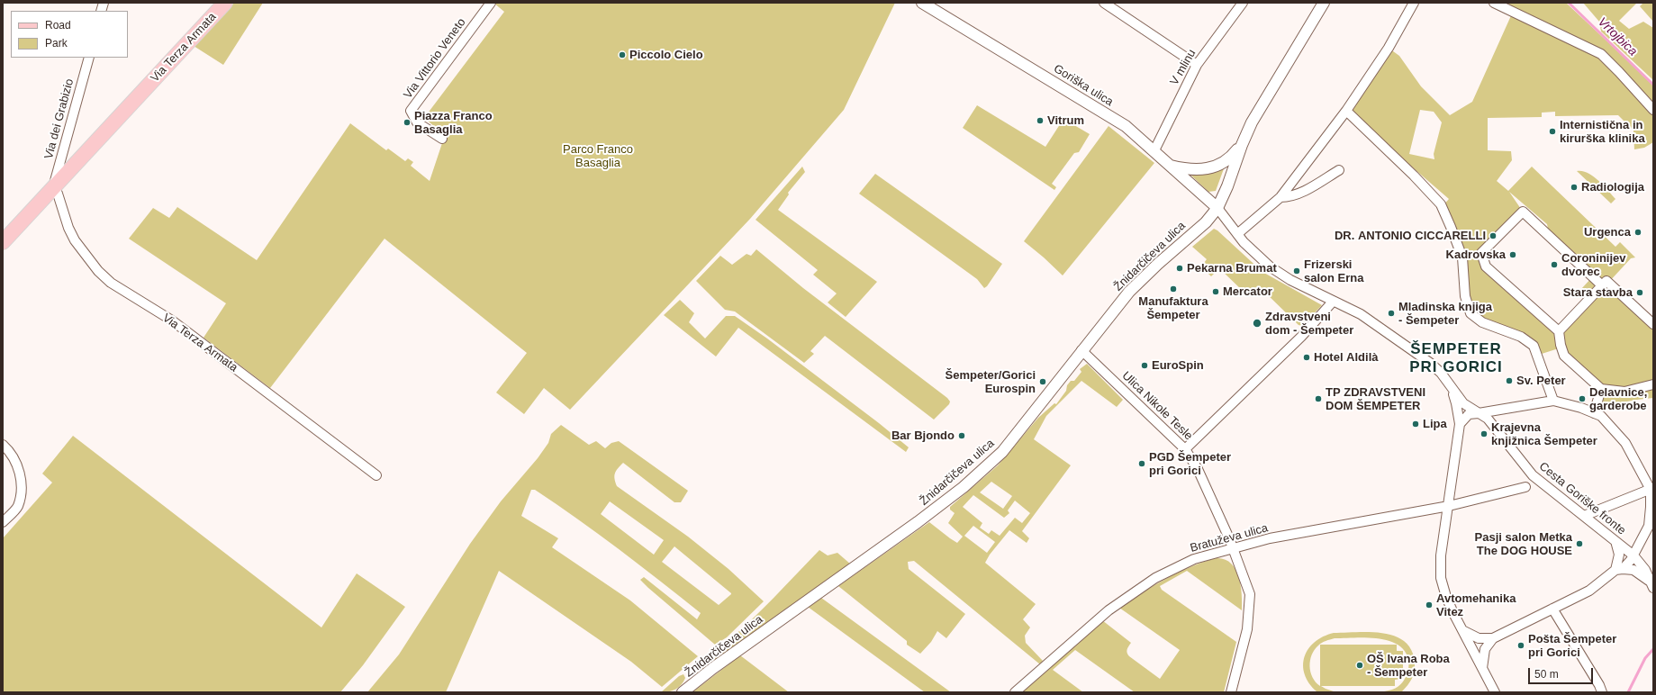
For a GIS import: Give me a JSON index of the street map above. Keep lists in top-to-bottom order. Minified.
{"streets":{"main road":["Via Terza Armata"],"street":["Via Vittorio Veneto","V mlinu","Goriška ulica","Via dei Grabizio","Žnidarčičeva ulica","Ulica Nikole Tesle","Cesta Goriške fronte","Bratuževa ulica"]},"crossings":[["Via Terza Armata","Via dei Grabizio"],["V mlinu","Goriška ulica"],["Goriška ulica","Žnidarčičeva ulica"],["Žnidarčičeva ulica","Ulica Nikole Tesle"],["Ulica Nikole Tesle","Bratuževa ulica"]],"districts":["ŠEMPETER PRI GORICI"],"water":["Vrtojbica"],"parks":["Parco Franco Basaglia"],"places":["Piccolo Cielo","Vitrum","Piazza Franco Basaglia","Internistična in kirurška klinika","Radiologija","Urgenca","DR. ANTONIO CICCARELLI","Kadrovska","Coroninijev dvorec","Pekarna Brumat","Frizerski salon Erna","Manufaktura Šempeter","Mercator","Stara stavba","Mladinska knjiga - Šempeter","Zdravstveni dom - Šempeter","Hotel Aldilà","EuroSpin","Sv. Peter","Šempeter/Gorici Eurospin","TP ZDRAVSTVENI DOM ŠEMPETER","Delavnice, garderobe","Lipa","Krajevna knjižnica Šempeter","Bar Bjondo","PGD Šempeter pri Gorici","Pasji salon Metka The DOG HOUSE","Avtomehanika Vitez","Pošta Šempeter pri Gorici","OŠ Ivana Roba - Šempeter"],"legend":["Road","Park"],"scale_bar":"50 m"}
